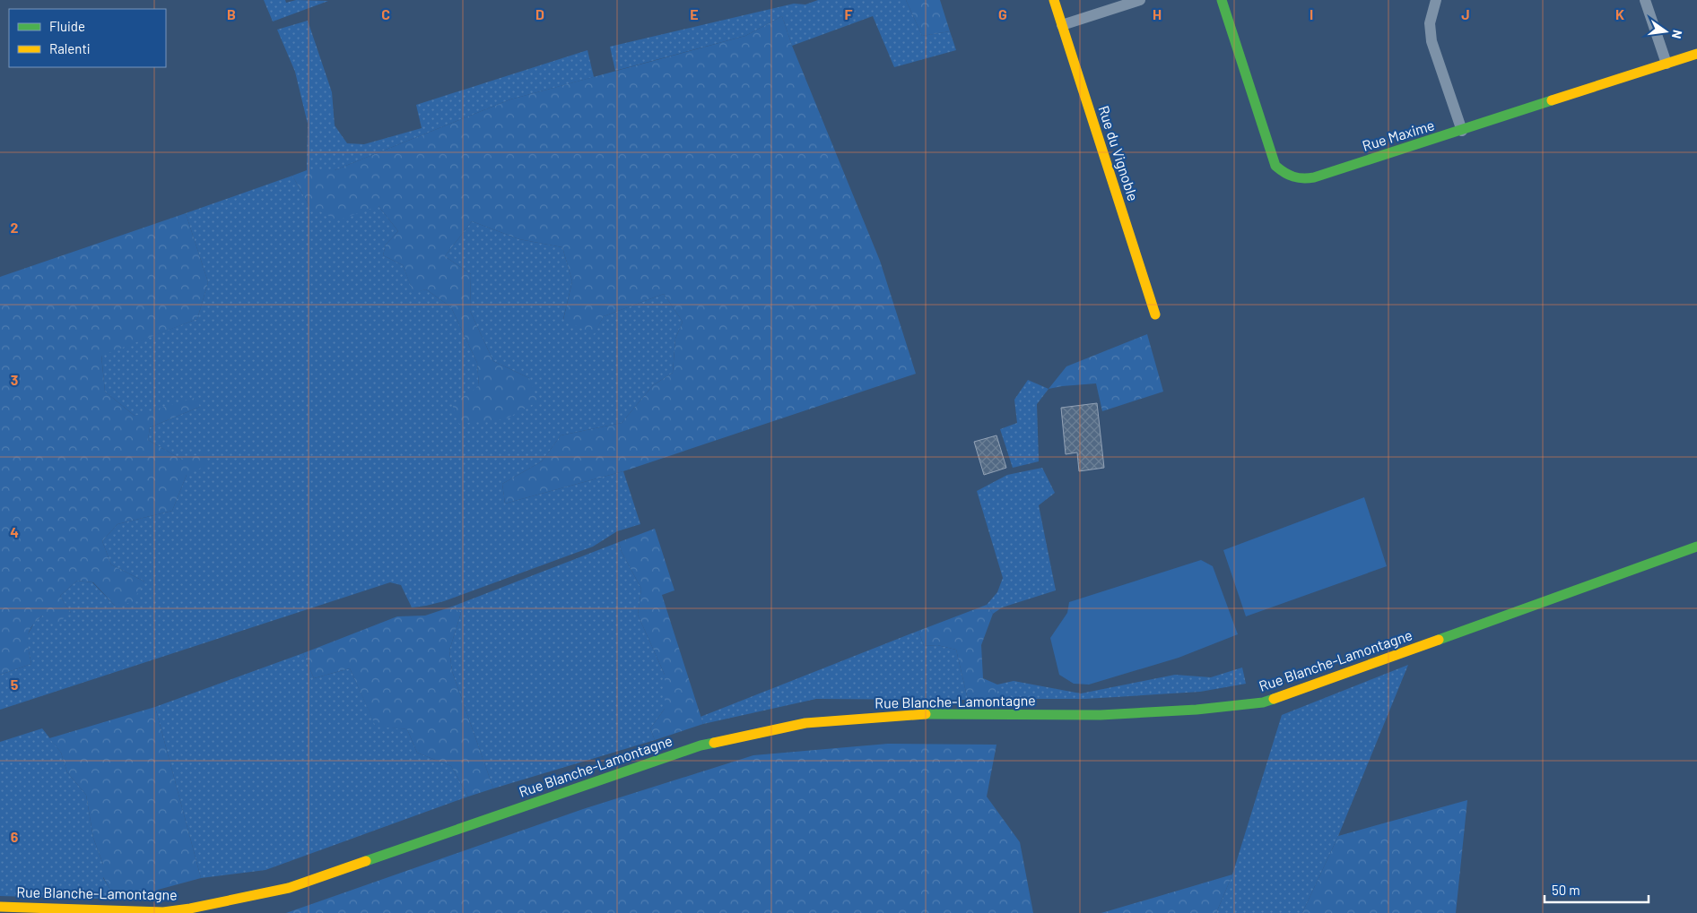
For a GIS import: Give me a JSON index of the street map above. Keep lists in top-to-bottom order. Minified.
{"streets":{"street":["Rue Maxime","Rue du Vignoble","Rue Blanche-Lamontagne"]},"legend":["Fluide","Ralenti"],"scale_bar":"50 m","north":"right","grid":{"columns":["B","C","D","E","F","G","H","I","J","K"],"rows":["2","3","4","5","6"]}}
